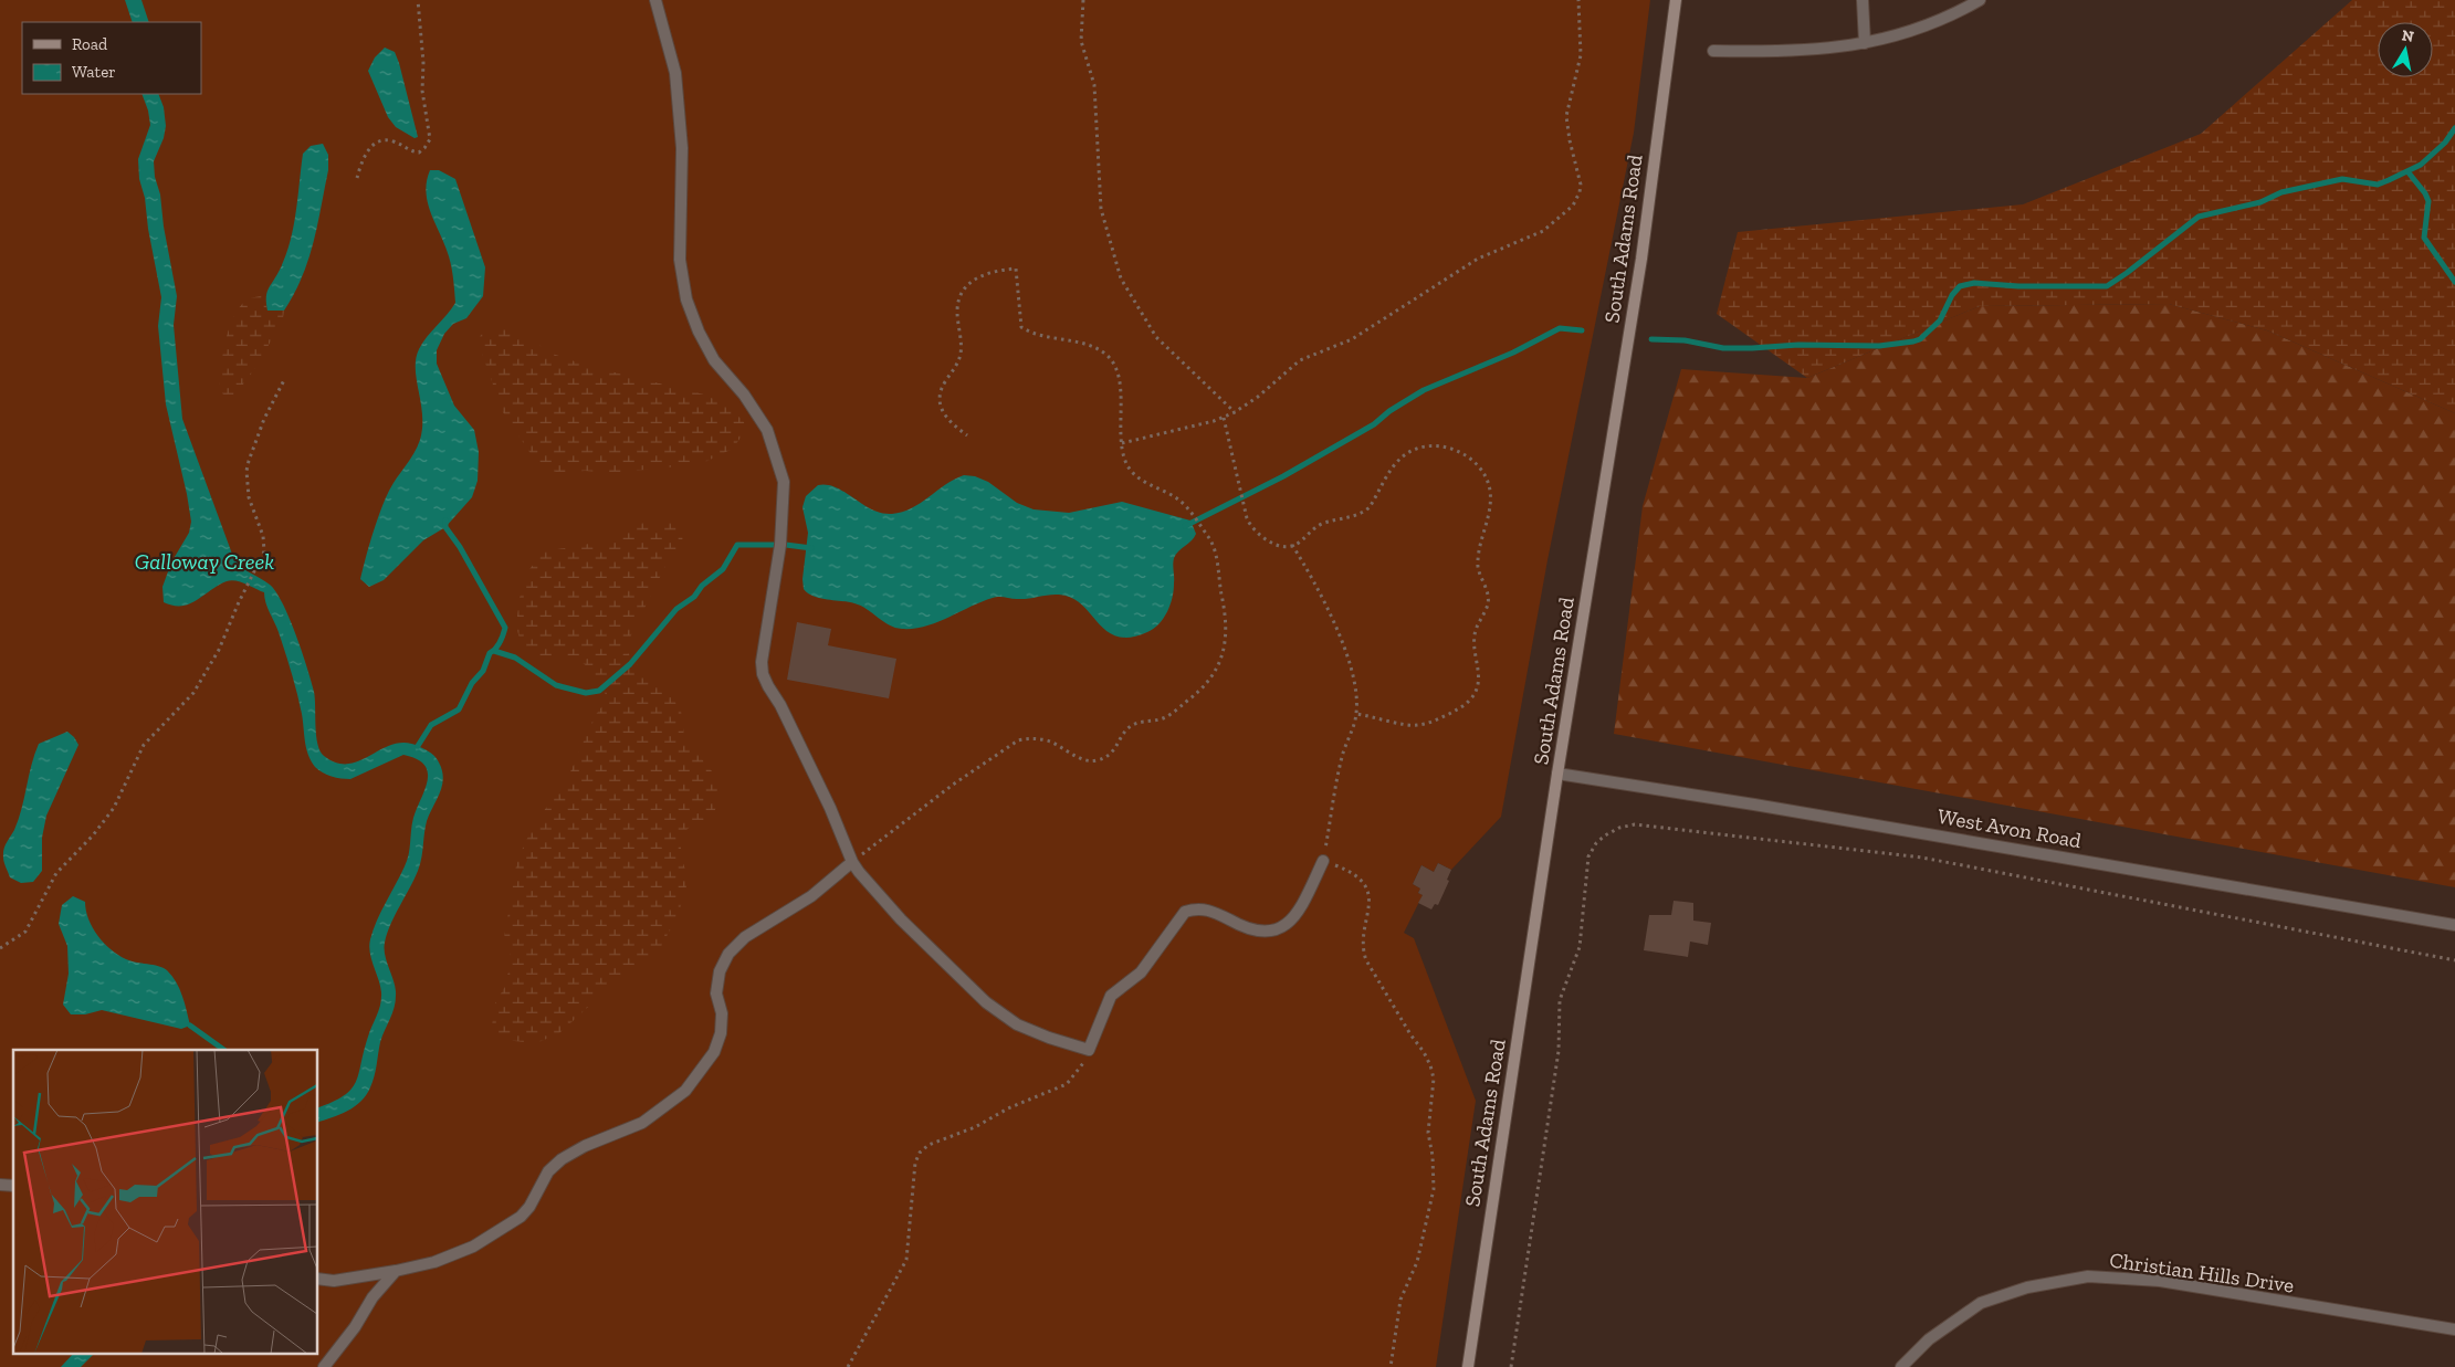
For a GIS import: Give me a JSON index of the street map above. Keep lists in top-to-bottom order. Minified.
{"streets":{"main road":["South Adams Road"],"street":["West Avon Road","Christian Hills Drive"]},"crossings":[["South Adams Road","West Avon Road"]],"water":["Galloway Creek"],"legend":["Road","Water"],"north":"top"}
